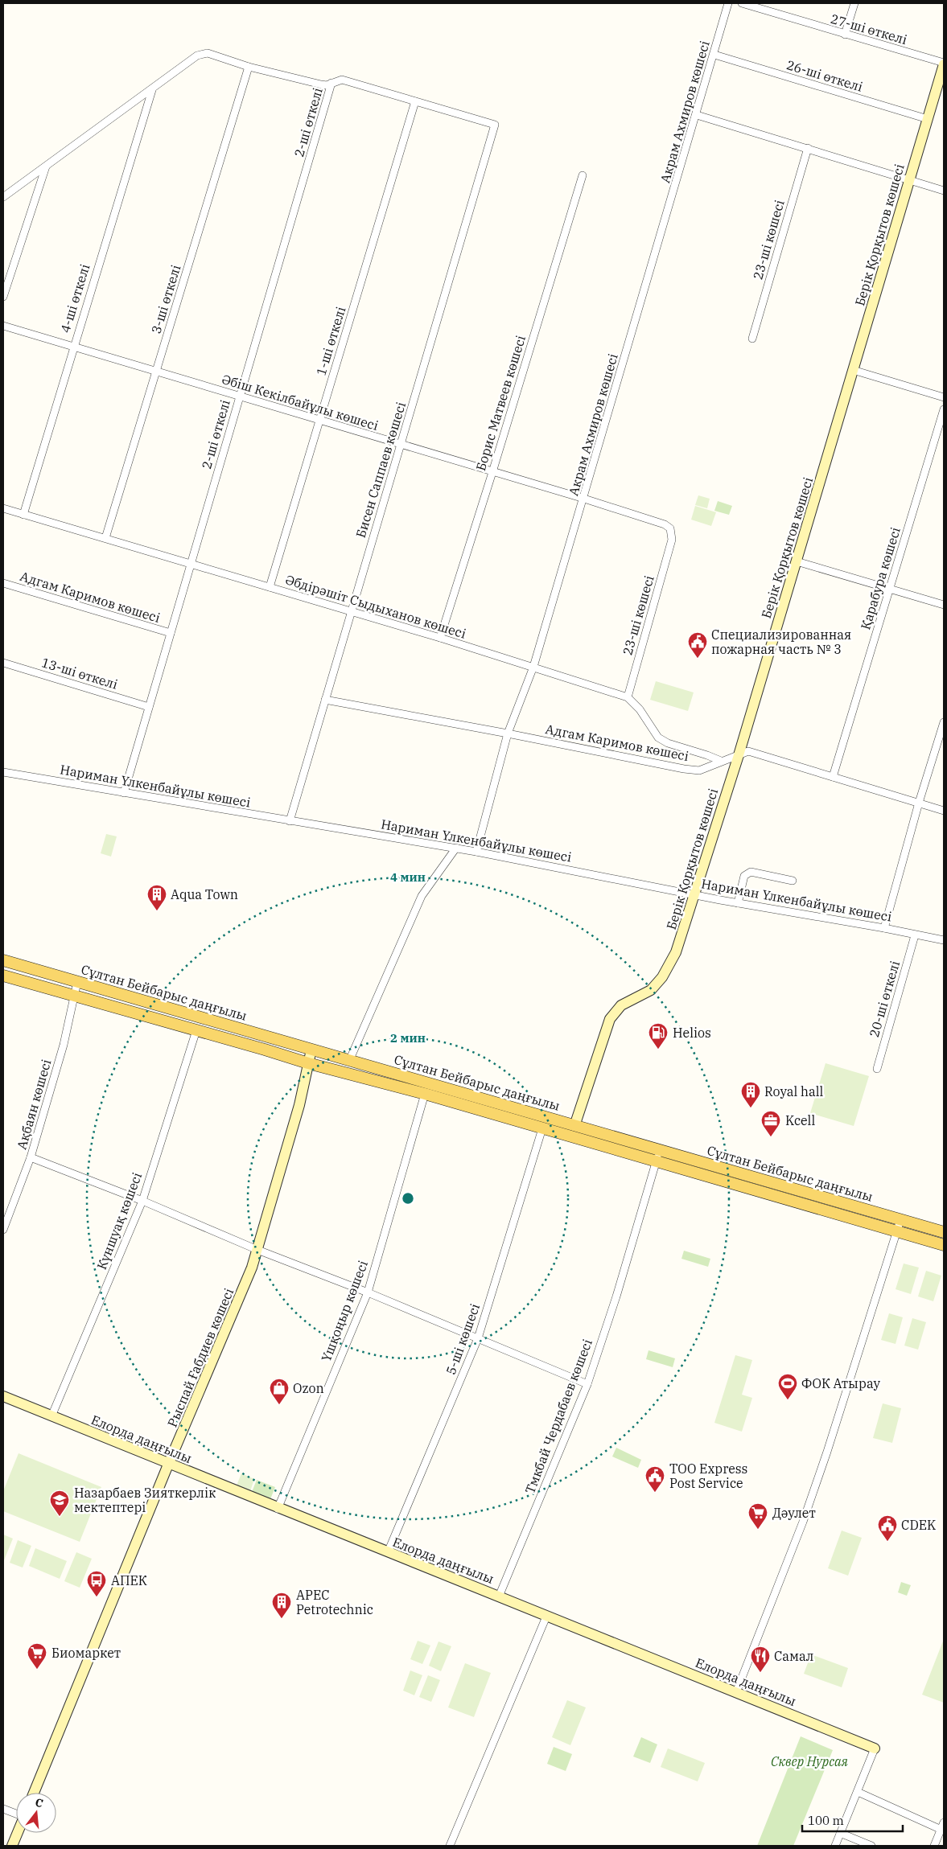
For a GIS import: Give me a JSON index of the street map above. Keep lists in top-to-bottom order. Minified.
{"streets":{"main road":["Сұлтан Бейбарыс даңғылы"],"street":["27-ші өткелі","26-ші өткелі","Акрам Ахмиров көшесі","2-ші өткелі","Берік Қорқытов көшесі","23-шi көшесi","4-ші өткелі","3-ші өткелі","1-ші өткелі","Әбіш Кекілбайұлы көшесі","Борис Матвеев көшесі","Бисен Саппаев көшесі","Қарабура көшесі","Адгам Каримов көшесі","Әбдірәшіт Сыдыханов көшесі","13-ші өткелі","Нариман Үлкенбайұлы көшесі","20-ші өткелі","Ақбаян көшесі","Күншуақ көшесі","Үшқоңыр көшесі","5-ші көшесі","Рыспай Ғабдиев көшесі","Тмкбай Чердабаев көшесі","Елорда даңғылы"]},"crossings":[["27-ші өткелі","Берік Қорқытов көшесі"],["26-ші өткелі","Акрам Ахмиров көшесі"],["26-ші өткелі","Берік Қорқытов көшесі"],["Акрам Ахмиров көшесі","Әбіш Кекілбайұлы көшесі"],["Акрам Ахмиров көшесі","Адгам Каримов көшесі"],["Акрам Ахмиров көшесі","Әбдірәшіт Сыдыханов көшесі"],["Акрам Ахмиров көшесі","Нариман Үлкенбайұлы көшесі"],["2-ші өткелі","Әбіш Кекілбайұлы көшесі"],["2-ші өткелі","Адгам Каримов көшесі"],["2-ші өткелі","Әбдірәшіт Сыдыханов көшесі"],["2-ші өткелі","13-ші өткелі"],["2-ші өткелі","Нариман Үлкенбайұлы көшесі"],["Берік Қорқытов көшесі","Адгам Каримов көшесі"],["Берік Қорқытов көшесі","Нариман Үлкенбайұлы көшесі"],["Берік Қорқытов көшесі","Сұлтан Бейбарыс даңғылы"],["23-шi көшесi","Әбіш Кекілбайұлы көшесі"],["23-шi көшесi","Әбдірәшіт Сыдыханов көшесі"],["4-ші өткелі","Әбіш Кекілбайұлы көшесі"],["4-ші өткелі","Әбдірәшіт Сыдыханов көшесі"],["3-ші өткелі","Әбіш Кекілбайұлы көшесі"],["3-ші өткелі","Әбдірәшіт Сыдыханов көшесі"],["1-ші өткелі","Әбіш Кекілбайұлы көшесі"],["1-ші өткелі","Бисен Саппаев көшесі"],["1-ші өткелі","Әбдірәшіт Сыдыханов көшесі"],["Әбіш Кекілбайұлы көшесі","Борис Матвеев көшесі"],["Әбіш Кекілбайұлы көшесі","Бисен Саппаев көшесі"],["Борис Матвеев көшесі","Әбдірәшіт Сыдыханов көшесі"],["Бисен Саппаев көшесі","Адгам Каримов көшесі"],["Бисен Саппаев көшесі","Әбдірәшіт Сыдыханов көшесі"],["Бисен Саппаев көшесі","Нариман Үлкенбайұлы көшесі"],["Қарабура көшесі","Адгам Каримов көшесі"],["Адгам Каримов көшесі","Әбдірәшіт Сыдыханов көшесі"],["Нариман Үлкенбайұлы көшесі","20-ші өткелі"],["Сұлтан Бейбарыс даңғылы","Ақбаян көшесі"],["Сұлтан Бейбарыс даңғылы","Күншуақ көшесі"],["Сұлтан Бейбарыс даңғылы","Үшқоңыр көшесі"],["Сұлтан Бейбарыс даңғылы","5-ші көшесі"],["Сұлтан Бейбарыс даңғылы","Рыспай Ғабдиев көшесі"],["Сұлтан Бейбарыс даңғылы","Тмкбай Чердабаев көшесі"],["Күншуақ көшесі","Елорда даңғылы"],["Үшқоңыр көшесі","Елорда даңғылы"],["5-ші көшесі","Елорда даңғылы"],["Рыспай Ғабдиев көшесі","Елорда даңғылы"],["Тмкбай Чердабаев көшесі","Елорда даңғылы"]],"parks":["Сквер Нурсая"],"places":{"public building":["Специализированная пожарная часть № 3","ТОО Express Post Service","CDEK"],"building":["Aqua Town","Royal hall","APEC Petrotechnic"],"fuel station":["Helios"],"office":["Kcell"],"sports":["ФОК Атырау"],"shop":["Ozon"],"school or university":["Назарбаев Зияткерлік мектептері"],"supermarket":["Дәулет","Биомаркет"],"bus stop":["АПЕК"],"restaurant":["Самал"]},"scale_bar":"100 m","north":"top","rings":["4 мин","2 мин"]}
